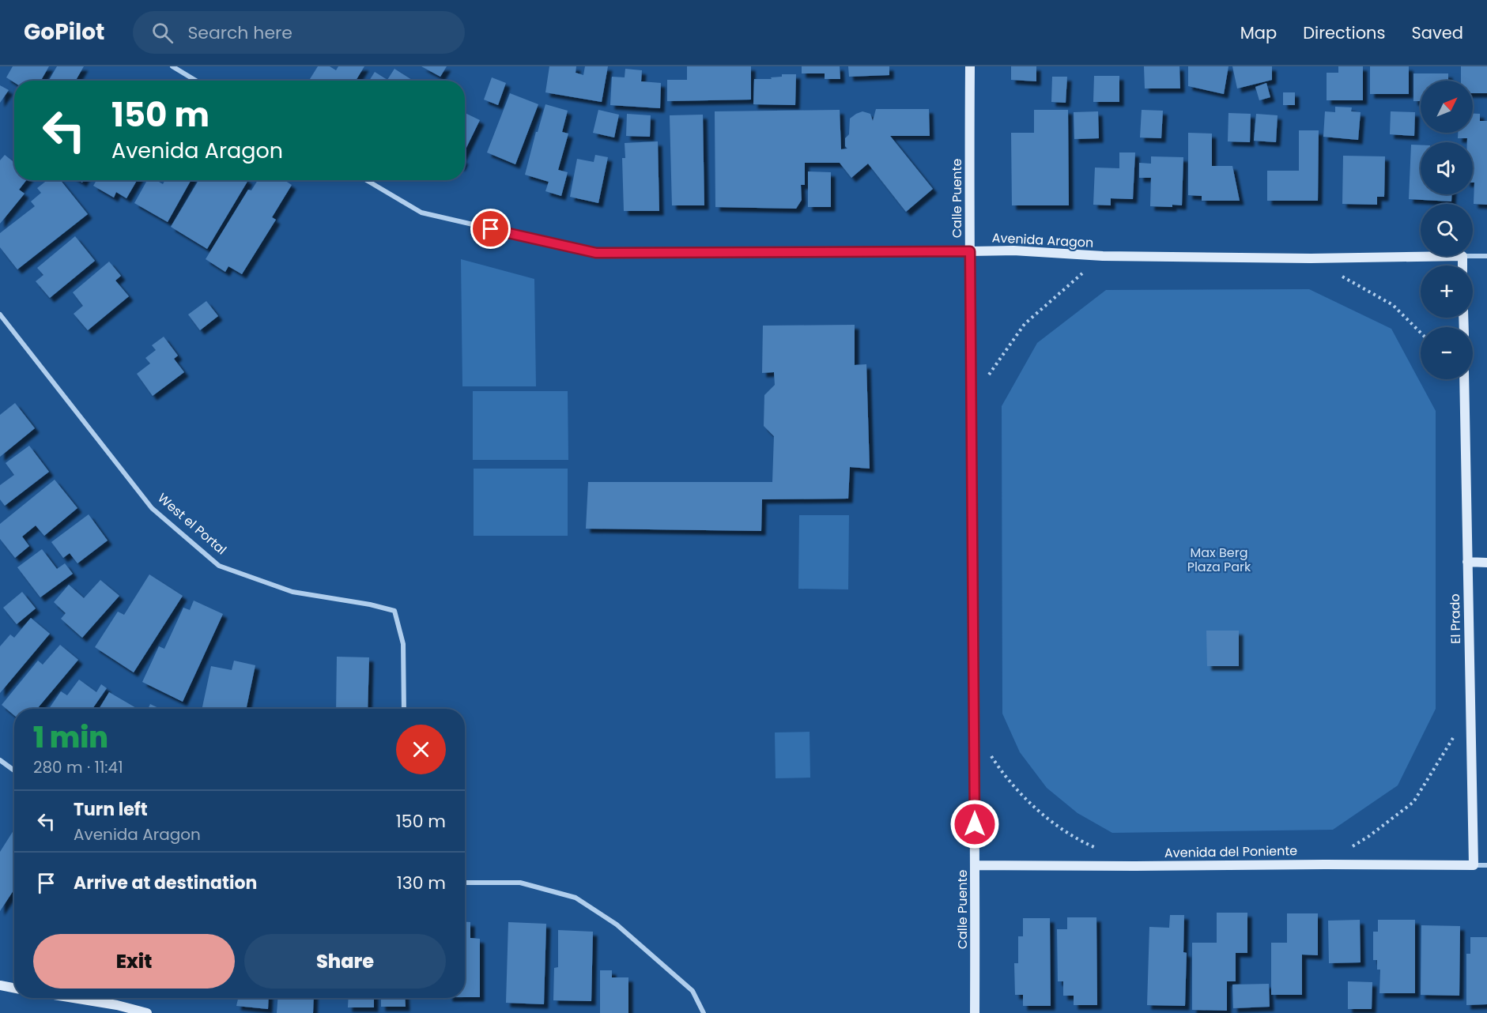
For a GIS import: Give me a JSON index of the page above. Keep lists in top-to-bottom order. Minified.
{"streets":{"street":["Calle Puente","Avenida Aragon","West el Portal","El Prado","Avenida del Poniente"]},"crossings":[["Calle Puente","Avenida Aragon"],["Calle Puente","Avenida del Poniente"],["El Prado","Avenida del Poniente"]],"parks":["Max Berg Plaza Park"],"north":"top right","page":{"header":"GoPilot","search":"Search here","nav":["Map","Directions","Saved"],"map_buttons":["+","−"],"turn":["150 m","Avenida Aragon"],"heading":["1 min","280 m · 11:41"],"list":[{"name":"Turn left","note":"Avenida Aragon","value":"150 m"},{"name":"Arrive at destination","value":"130 m"}],"buttons":["Exit","Share"]}}
